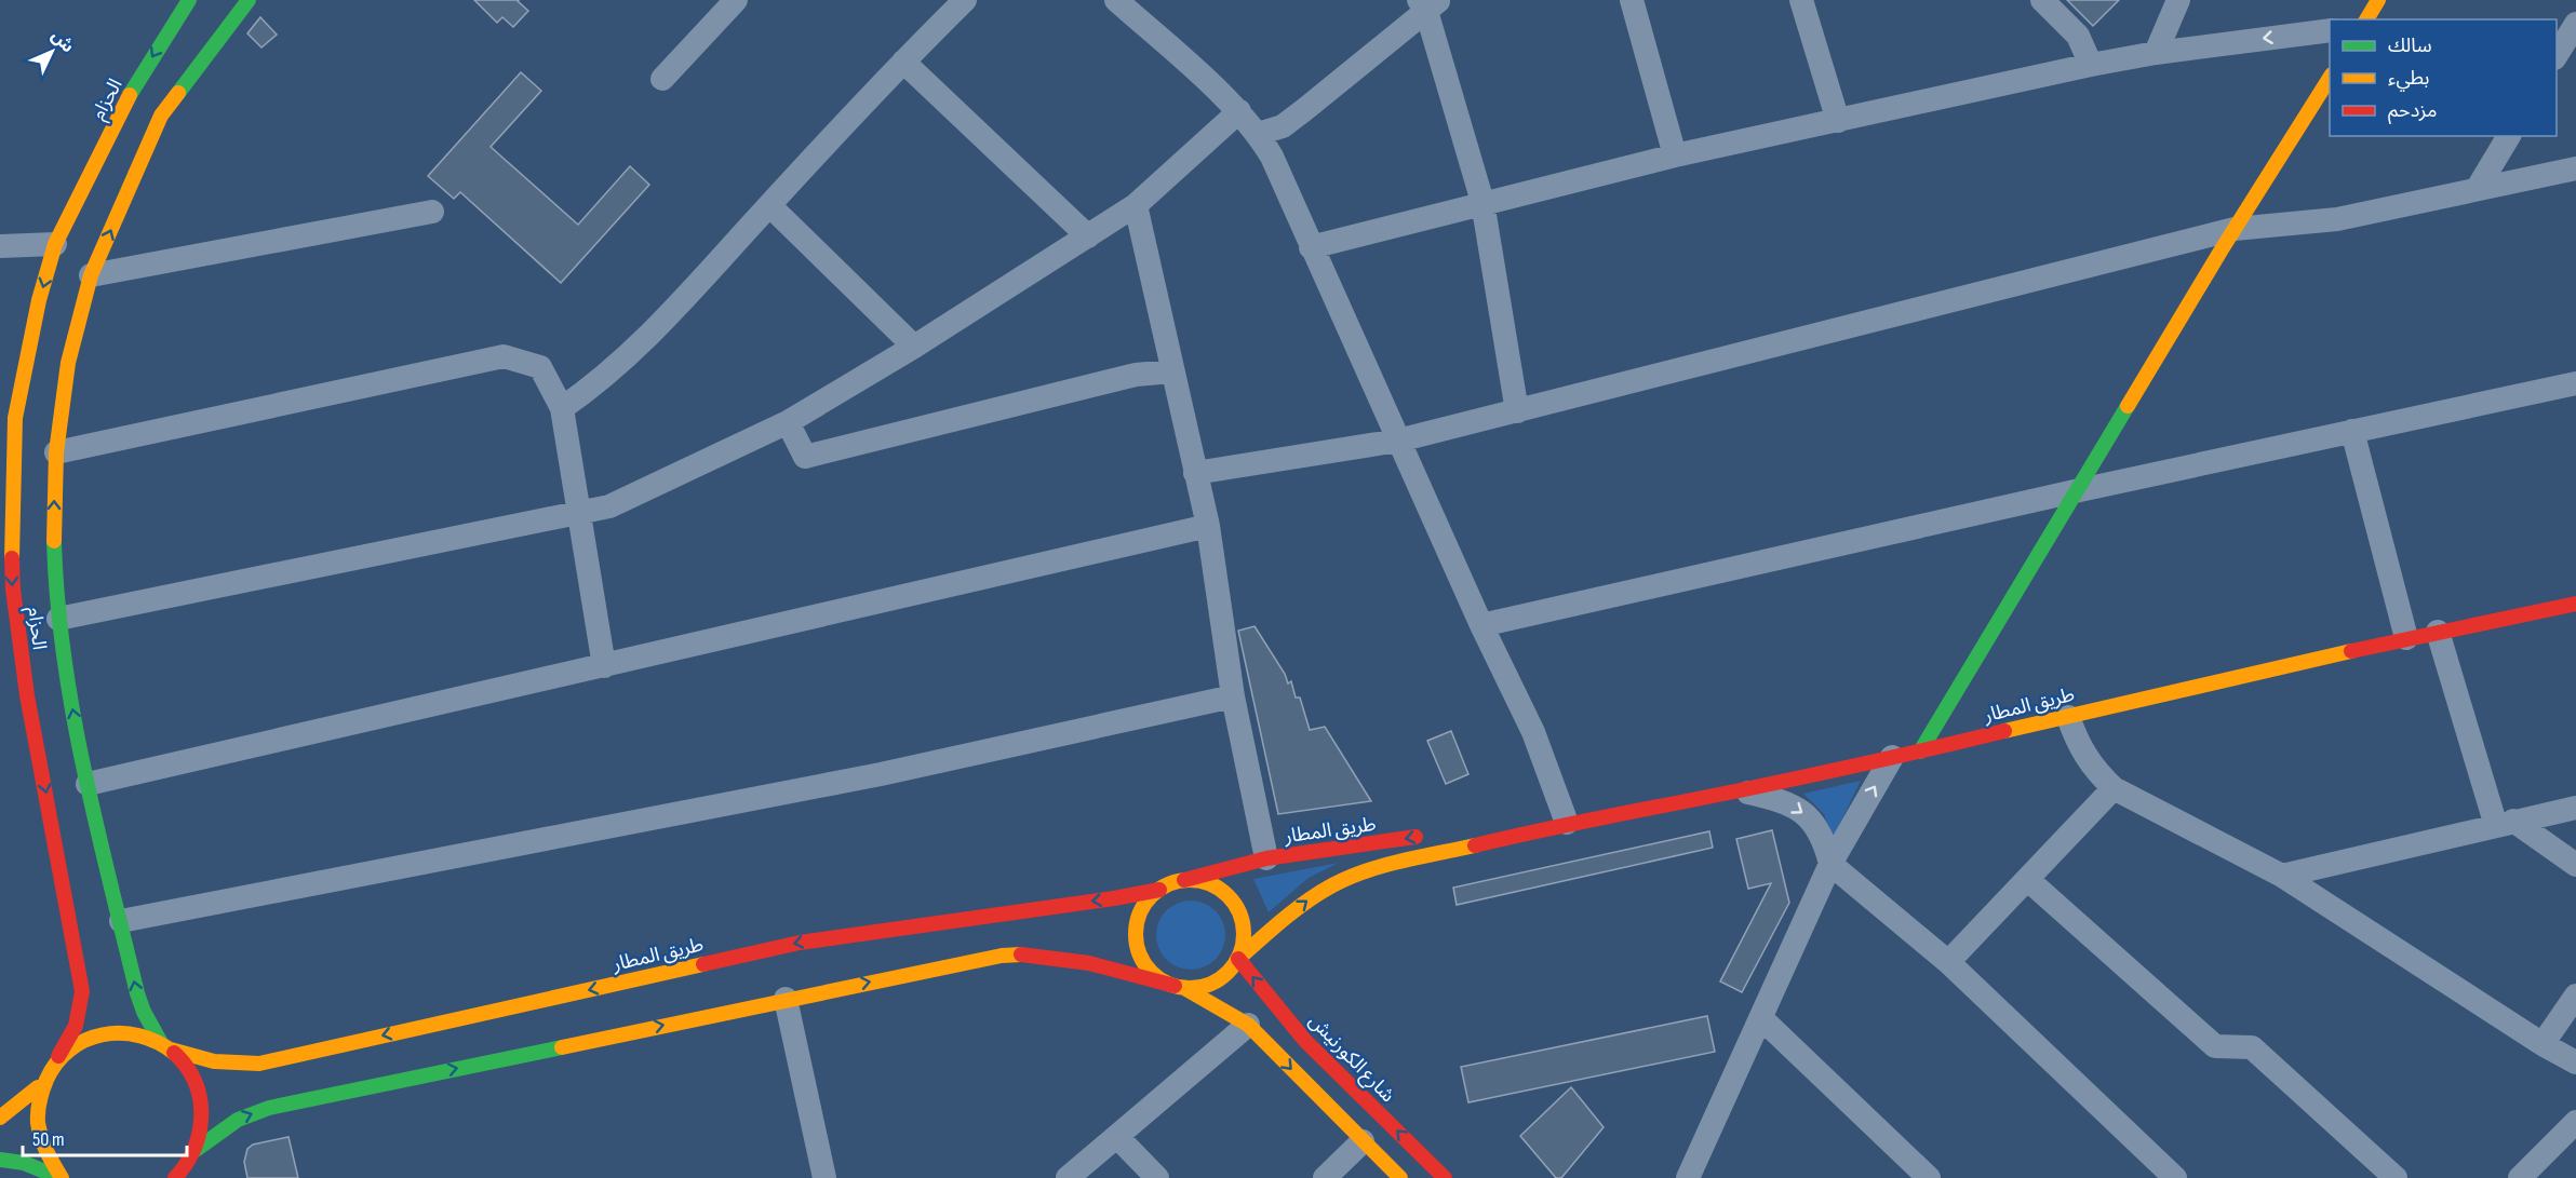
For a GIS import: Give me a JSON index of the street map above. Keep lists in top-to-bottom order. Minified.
{"streets":{"main road":["الحزام","طريق المطار","شارع الكورنيش"]},"crossings":[["الحزام","طريق المطار"],["طريق المطار","شارع الكورنيش"]],"legend":["سالك","بطيء","مزدحم"],"scale_bar":"50 m","north":"top right"}
